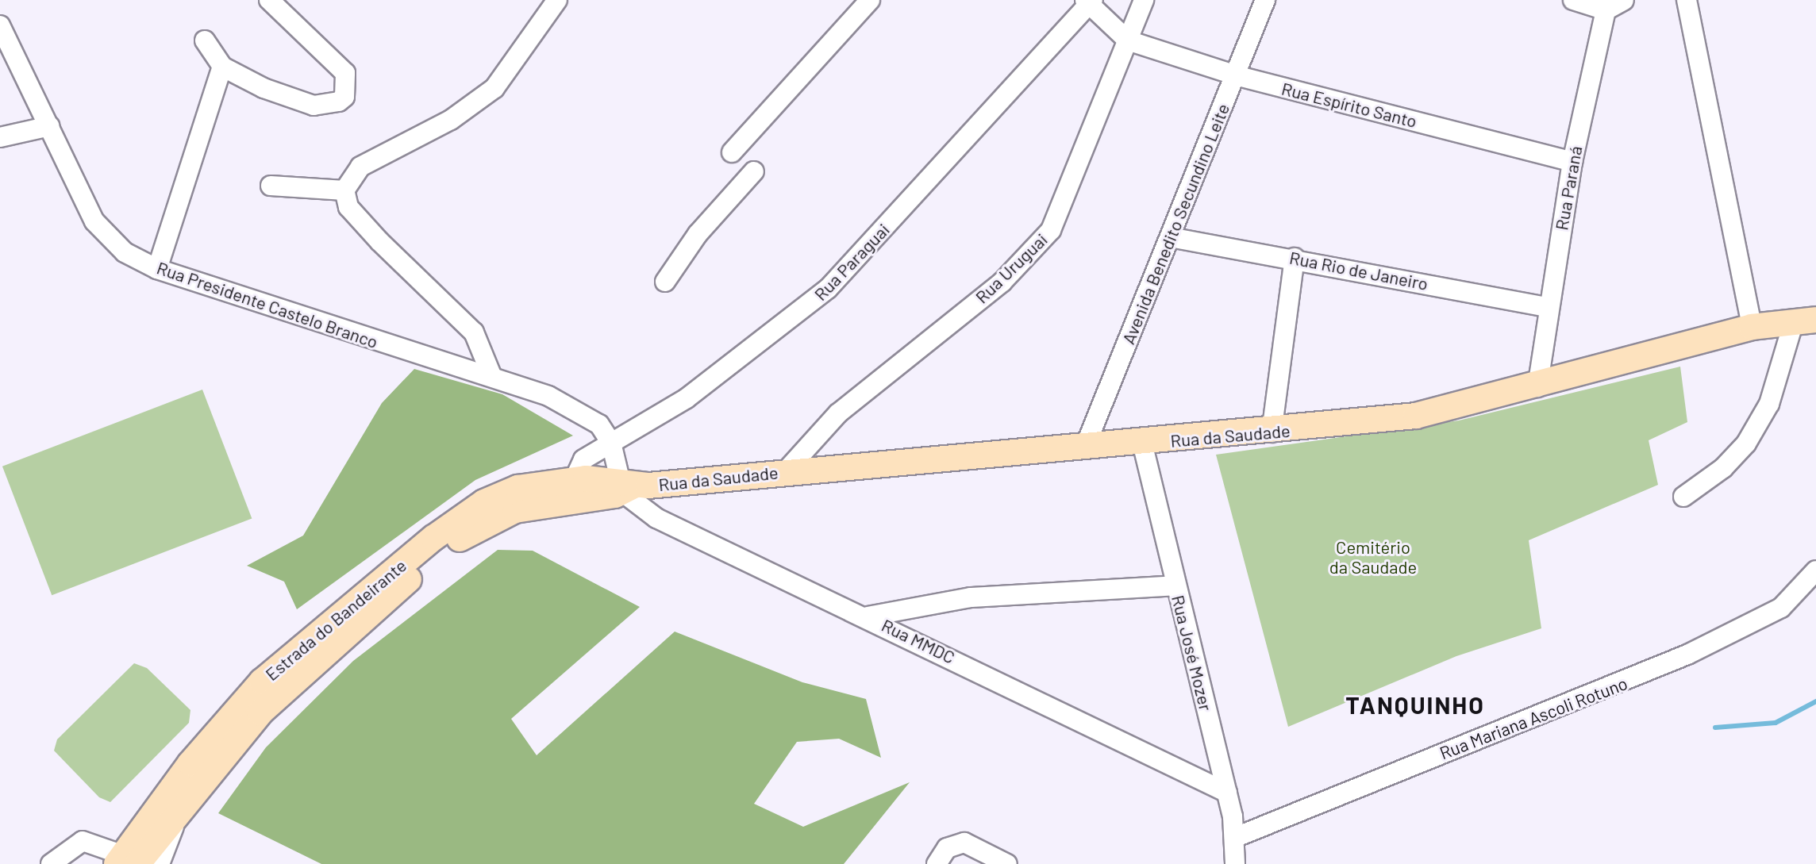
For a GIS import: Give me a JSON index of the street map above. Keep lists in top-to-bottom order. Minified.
{"streets":{"main road":["Rua da Saudade","Estrada do Bandeirante"],"street":["Rua Espírito Santo","Rua Paraná","Avenida Benedito Secundino Leite","Rua Paraguai","Rua Uruguai","Rua Rio de Janeiro","Rua Presidente Castelo Branco","Rua MMDC","Rua José Mozer","Rua Mariana Ascoli Rotuno"]},"crossings":[["Rua Espírito Santo","Rua Paraná"],["Rua Espírito Santo","Avenida Benedito Secundino Leite"],["Rua Espírito Santo","Rua Uruguai"],["Rua Paraná","Rua Rio de Janeiro"],["Rua Paraná","Rua da Saudade"],["Avenida Benedito Secundino Leite","Rua Rio de Janeiro"],["Avenida Benedito Secundino Leite","Rua da Saudade"],["Rua Paraguai","Rua Presidente Castelo Branco"],["Rua Paraguai","Estrada do Bandeirante"],["Rua Uruguai","Rua da Saudade"],["Rua Presidente Castelo Branco","Rua da Saudade"],["Rua Presidente Castelo Branco","Estrada do Bandeirante"],["Rua Presidente Castelo Branco","Rua MMDC"],["Rua da Saudade","Estrada do Bandeirante"],["Rua da Saudade","Rua MMDC"],["Rua da Saudade","Rua José Mozer"],["Estrada do Bandeirante","Rua MMDC"],["Rua MMDC","Rua José Mozer"],["Rua José Mozer","Rua Mariana Ascoli Rotuno"]],"districts":["TANQUINHO"],"parks":["Cemitério da Saudade"]}
